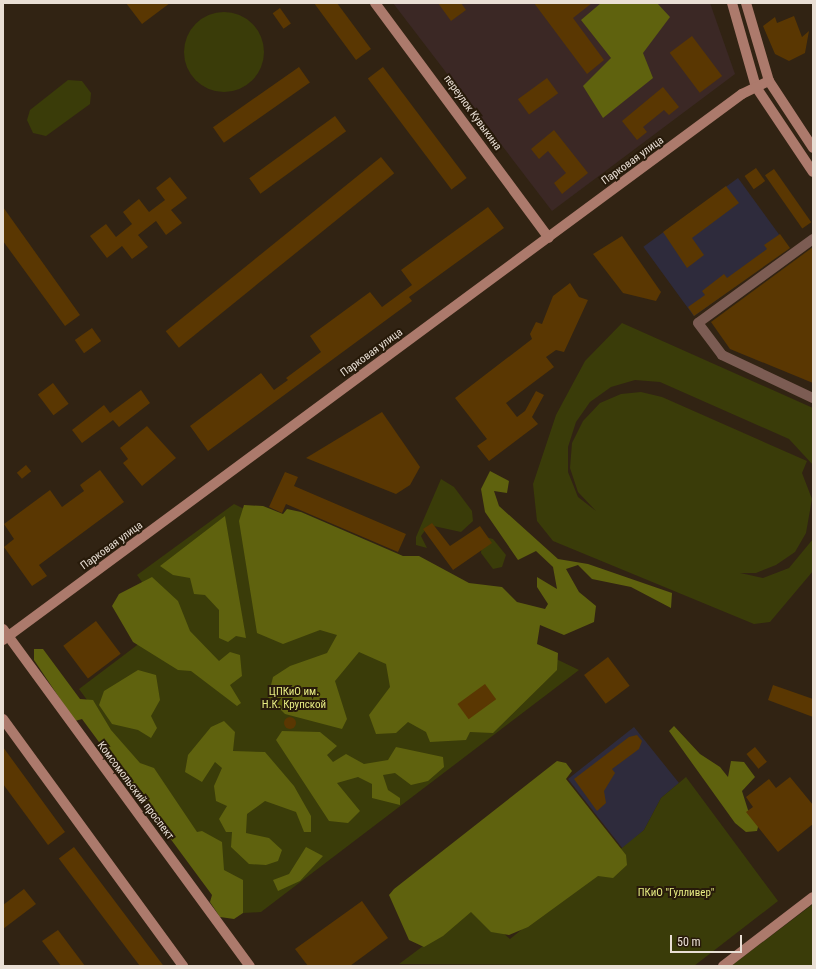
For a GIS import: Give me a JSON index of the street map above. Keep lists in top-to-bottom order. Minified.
{"streets":{"main road":["переулок Кувыкина","Парковая улица","Комсомольский проспект"]},"crossings":[["переулок Кувыкина","Парковая улица"],["Парковая улица","Комсомольский проспект"]],"parks":["ЦПКиО им. Н.К. Крупской","ПКиО \"Гулливер\""],"scale_bar":"50 m"}
